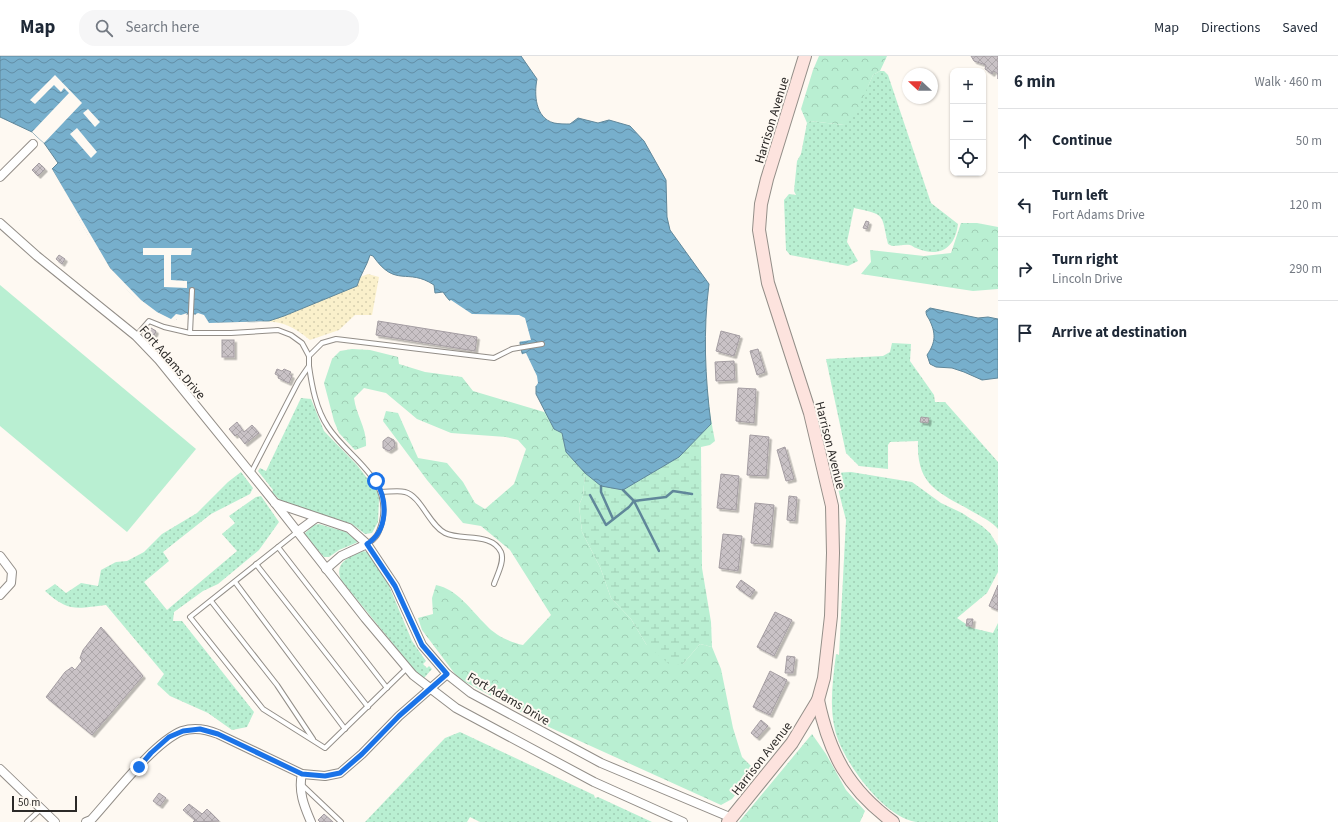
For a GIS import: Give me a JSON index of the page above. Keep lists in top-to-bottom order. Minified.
{"streets":{"main road":["Harrison Avenue"],"street":["Fort Adams Drive"]},"crossings":[["Harrison Avenue","Fort Adams Drive"]],"scale_bar":"50 m","north":"left","page":{"header":"Map","search":"Search here","nav":["Map","Directions","Saved"],"heading":["6 min","Walk · 460 m"],"map_buttons":["+","−"],"list":[["Continue","50 m"],["Turn left","Fort Adams Drive","120 m"],["Turn right","Lincoln Drive","290 m"],"Arrive at destination"],"scale":"50 m"}}
